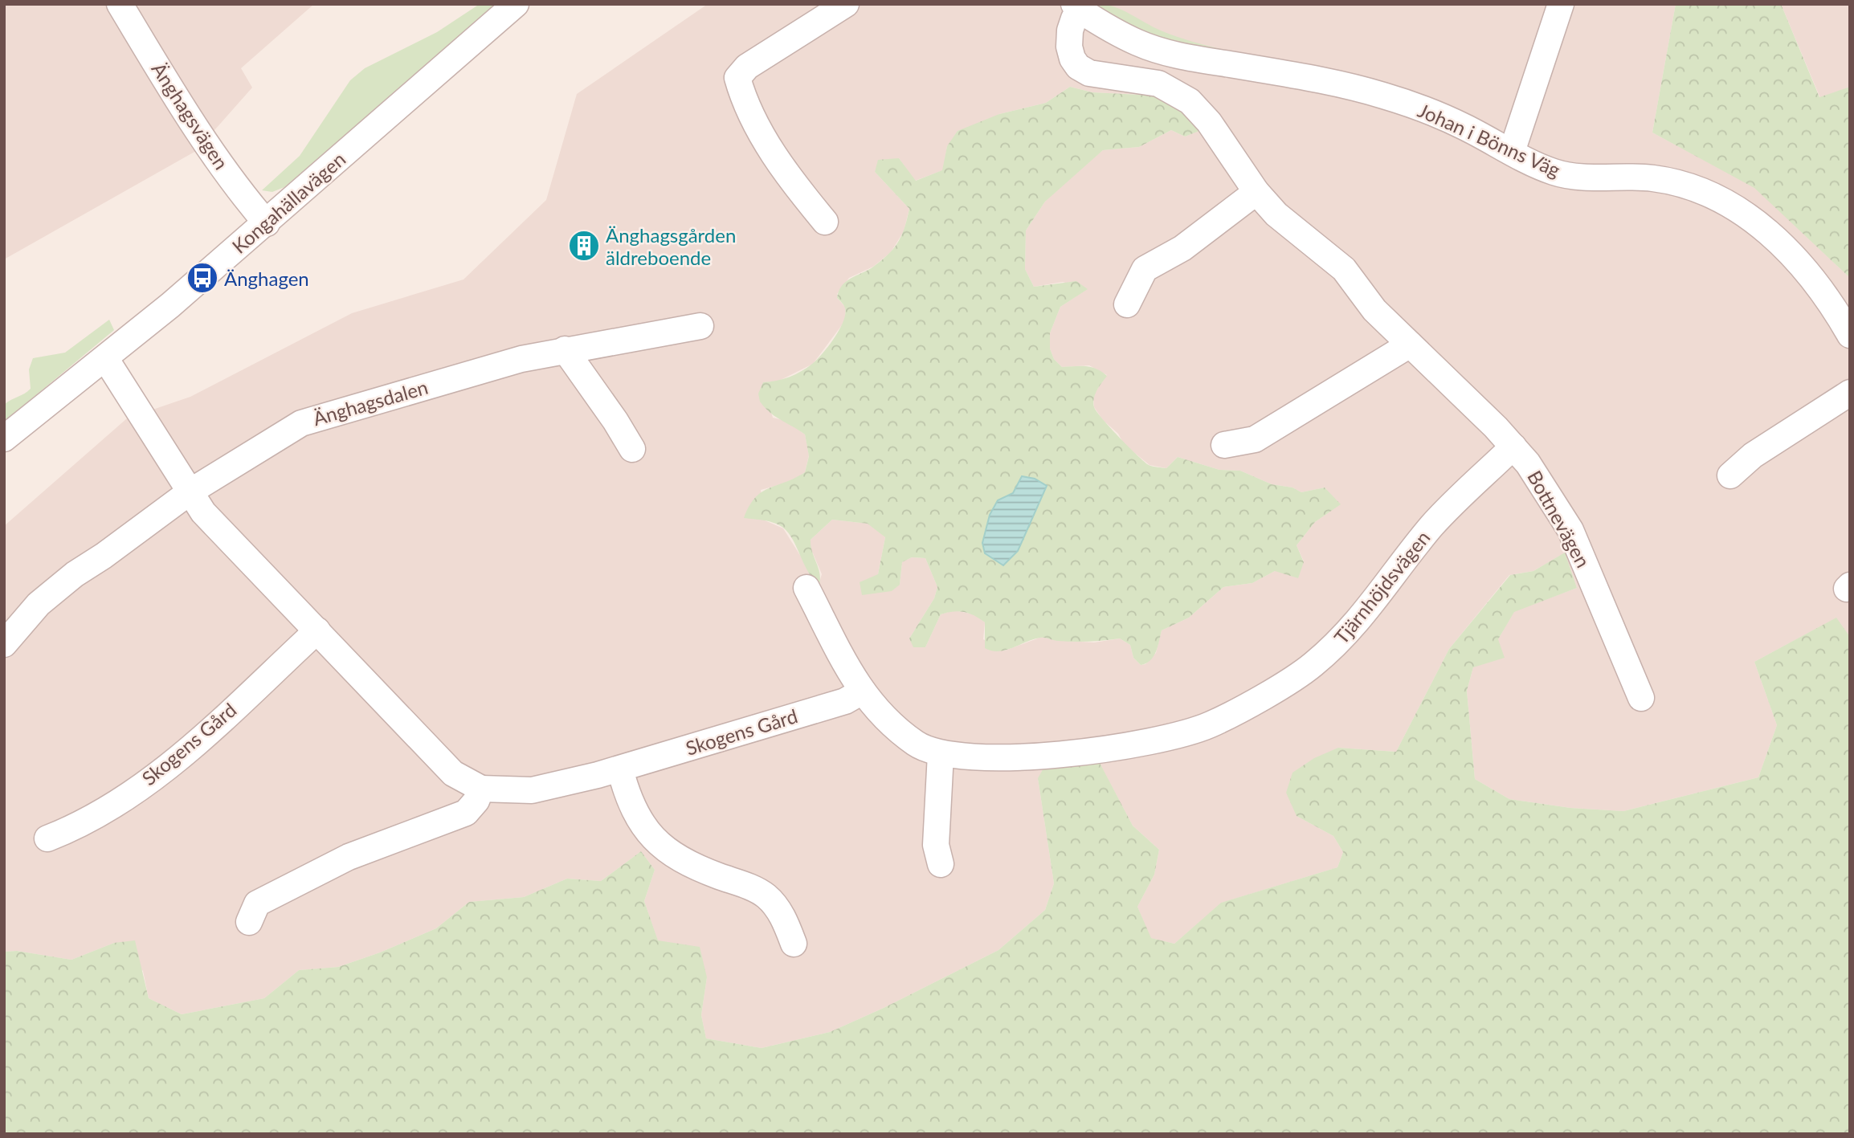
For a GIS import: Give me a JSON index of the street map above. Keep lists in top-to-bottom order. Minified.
{"streets":{"street":["Änghagsvägen","Johan i Bönns Väg","Kongahällavägen","Änghagsdalen","Bottnevägen","Tjärnhöjdsvägen","Skogens Gård"]},"crossings":[["Änghagsvägen","Kongahällavägen"],["Johan i Bönns Väg","Bottnevägen"],["Kongahällavägen","Skogens Gård"],["Änghagsdalen","Skogens Gård"],["Bottnevägen","Tjärnhöjdsvägen"],["Tjärnhöjdsvägen","Skogens Gård"]],"places":{"building":["Änghagsgården äldreboende"],"bus stop":["Änghagen"]}}
